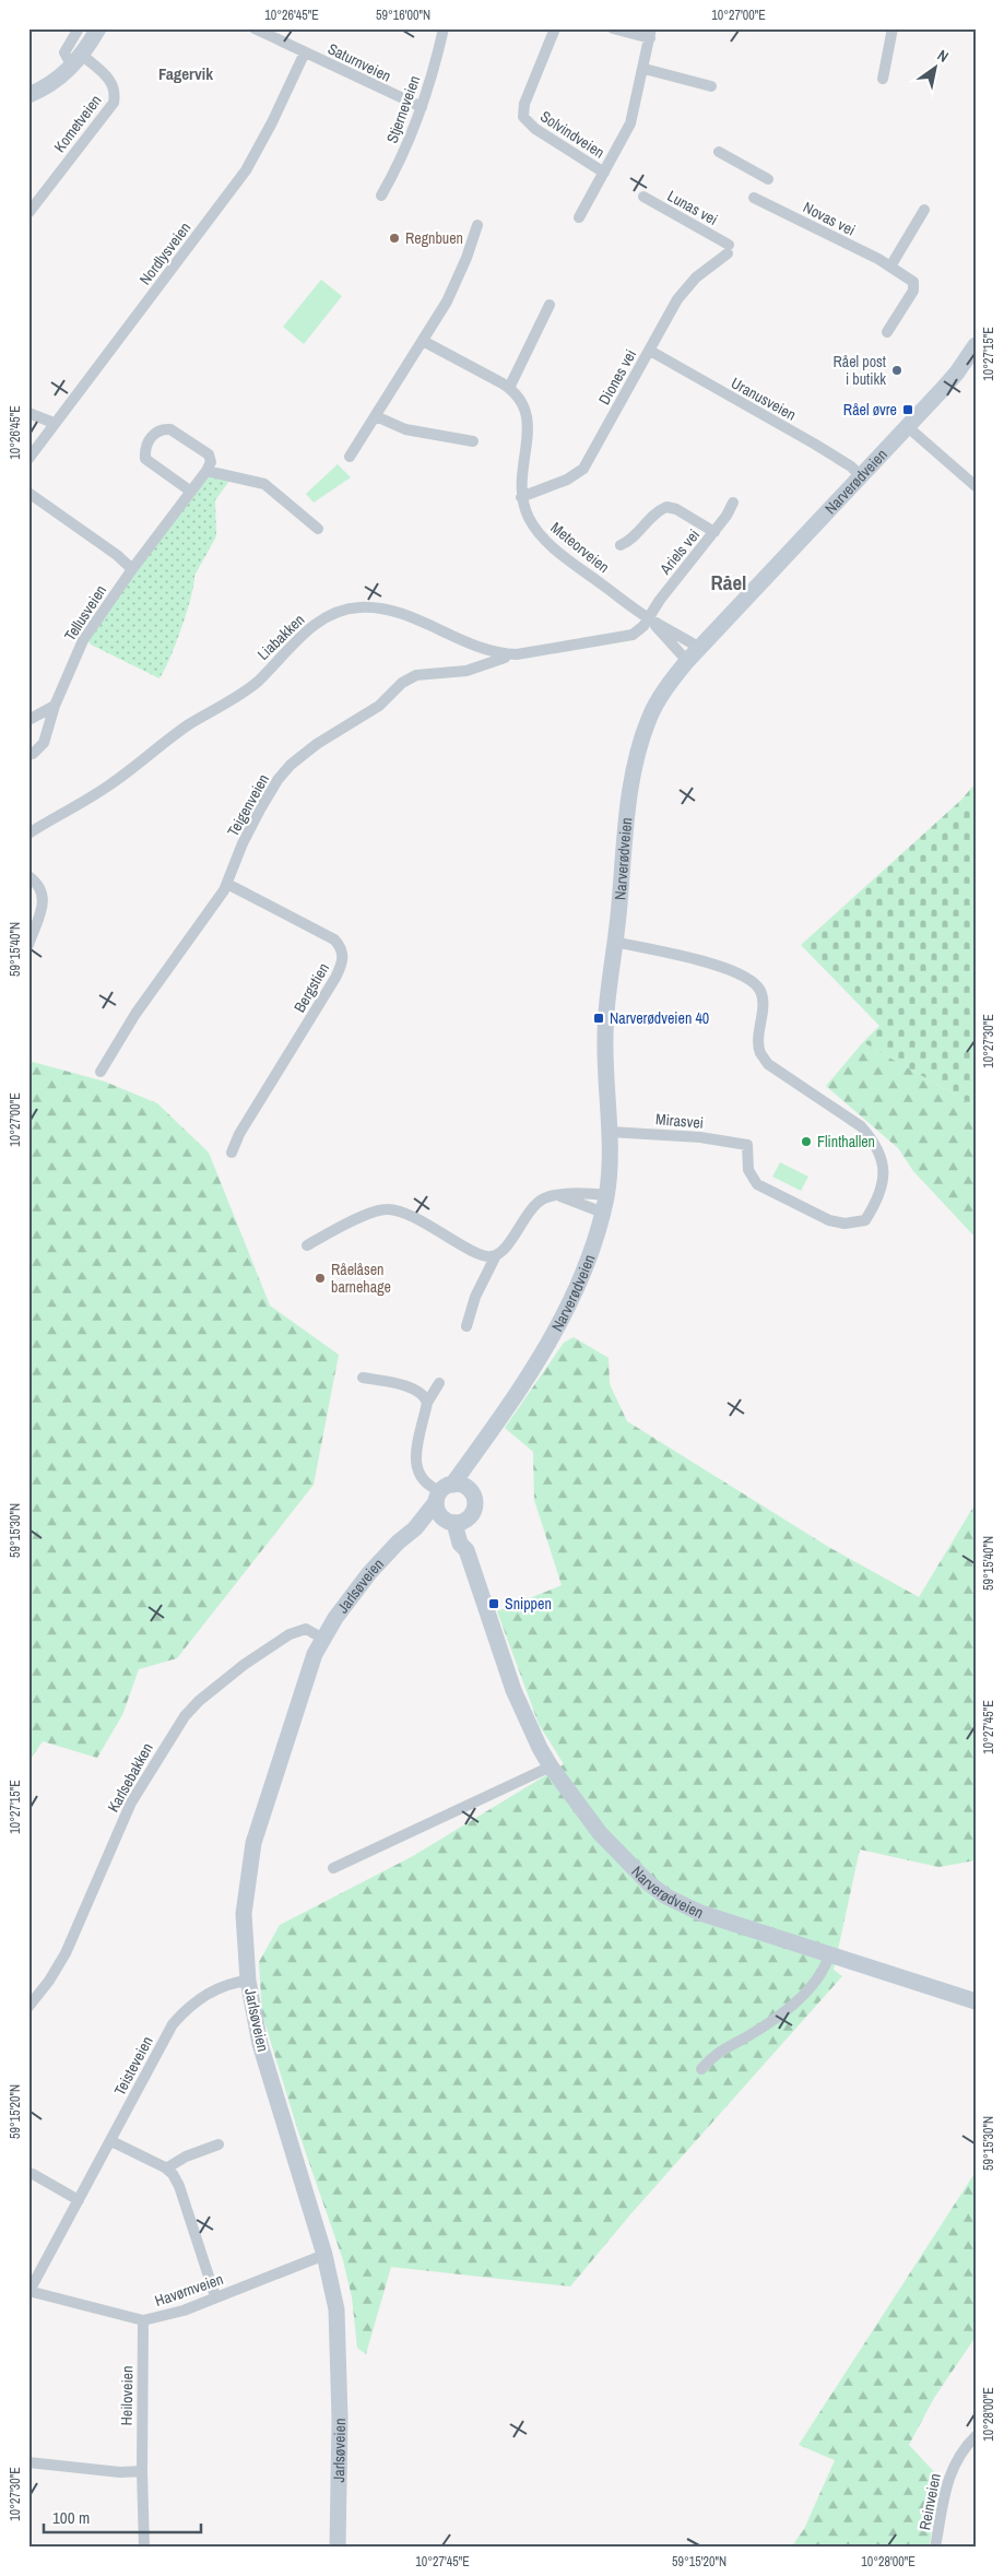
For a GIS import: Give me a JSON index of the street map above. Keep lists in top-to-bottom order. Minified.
{"streets":{"main road":["Narverødveien","Jarlsøveien"],"street":["Saturnveien","Stjerneveien","Kometveien","Solvindveien","Lunas vei","Novas vei","Nordlysveien","Diones vei","Uranusveien","Meteorveien","Ariels vei","Tellusveien","Liabakken","Teigenveien","Bergstien","Mirasvei","Karlsebakken","Teisteveien","Havørnveien","Heiloveien","Reinveien"]},"crossings":[["Saturnveien","Stjerneveien"],["Saturnveien","Nordlysveien"],["Lunas vei","Diones vei"],["Diones vei","Uranusveien"],["Diones vei","Meteorveien"],["Uranusveien","Narverødveien"],["Narverødveien","Mirasvei"],["Narverødveien","Jarlsøveien"],["Meteorveien","Ariels vei"],["Meteorveien","Liabakken"],["Ariels vei","Liabakken"],["Liabakken","Teigenveien"],["Teigenveien","Bergstien"],["Jarlsøveien","Karlsebakken"],["Jarlsøveien","Teisteveien"],["Jarlsøveien","Havørnveien"],["Teisteveien","Havørnveien"],["Havørnveien","Heiloveien"]],"districts":["Fagervik","Råel"],"places":{"other":["Regnbuen","Råel post i butikk","Flinthallen","Råelåsen barnehage"],"transit":["Råel øvre","Narverødveien 40","Snippen"]},"scale_bar":"100 m","north":"top right","coordinates":["10°26'45\"E","59°16'00\"N","10°27'00\"E","10°27'15\"E","59°15'40\"N","10°27'30\"E","59°15'30\"N","10°27'45\"E","59°15'20\"N","10°28'00\"E"]}
